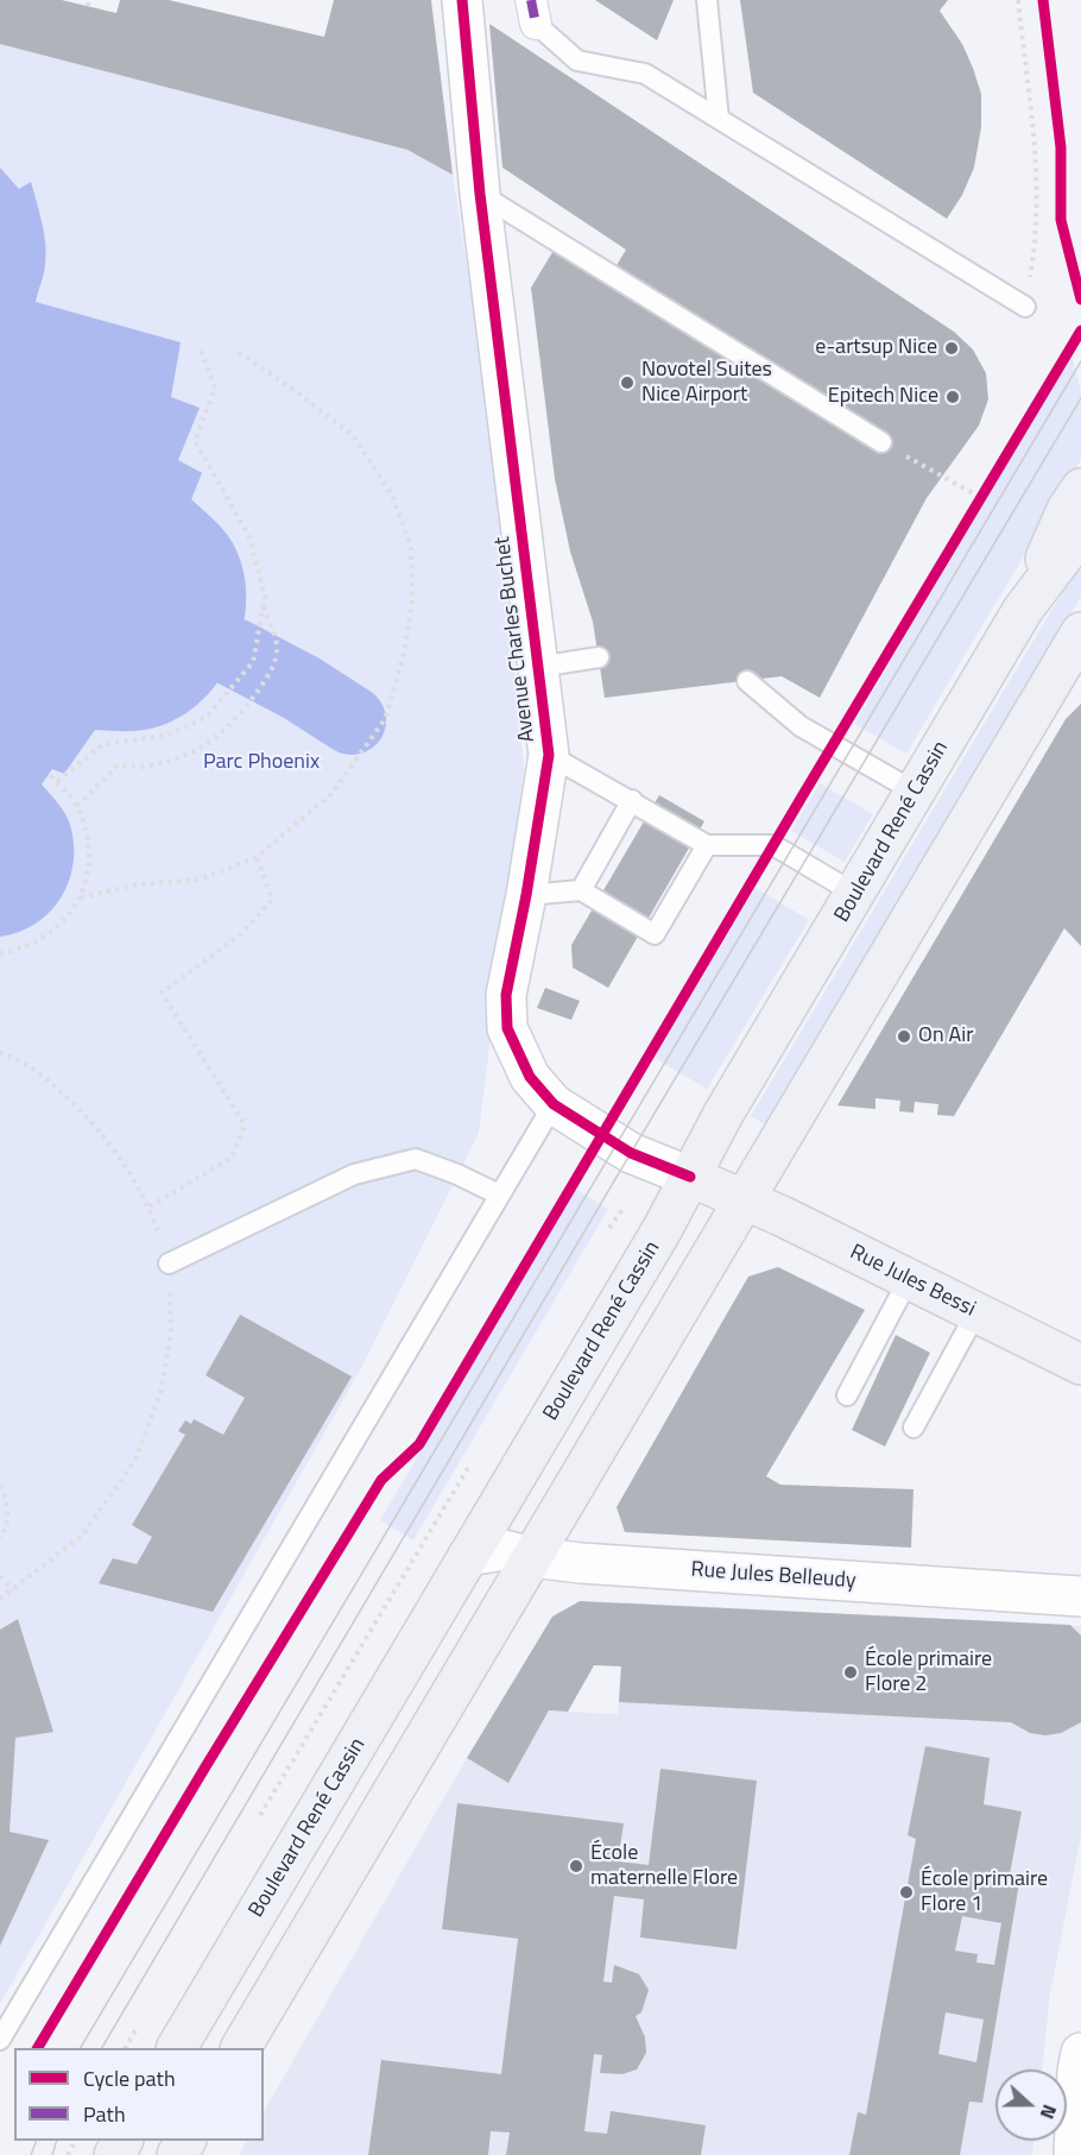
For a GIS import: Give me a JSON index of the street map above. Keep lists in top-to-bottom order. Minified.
{"streets":{"main road":["Boulevard René Cassin","Rue Jules Bessi"],"street":["Avenue Charles Buchet","Rue Jules Belleudy"]},"crossings":[["Avenue Charles Buchet","Boulevard René Cassin"],["Avenue Charles Buchet","Rue Jules Bessi"],["Boulevard René Cassin","Rue Jules Bessi"],["Boulevard René Cassin","Rue Jules Belleudy"]],"parks":["Parc Phoenix"],"places":["e-artsup Nice","Novotel Suites Nice Airport","Epitech Nice","On Air","École primaire Flore 2","École maternelle Flore","École primaire Flore 1"],"legend":["Cycle path","Path"],"north":"right"}
